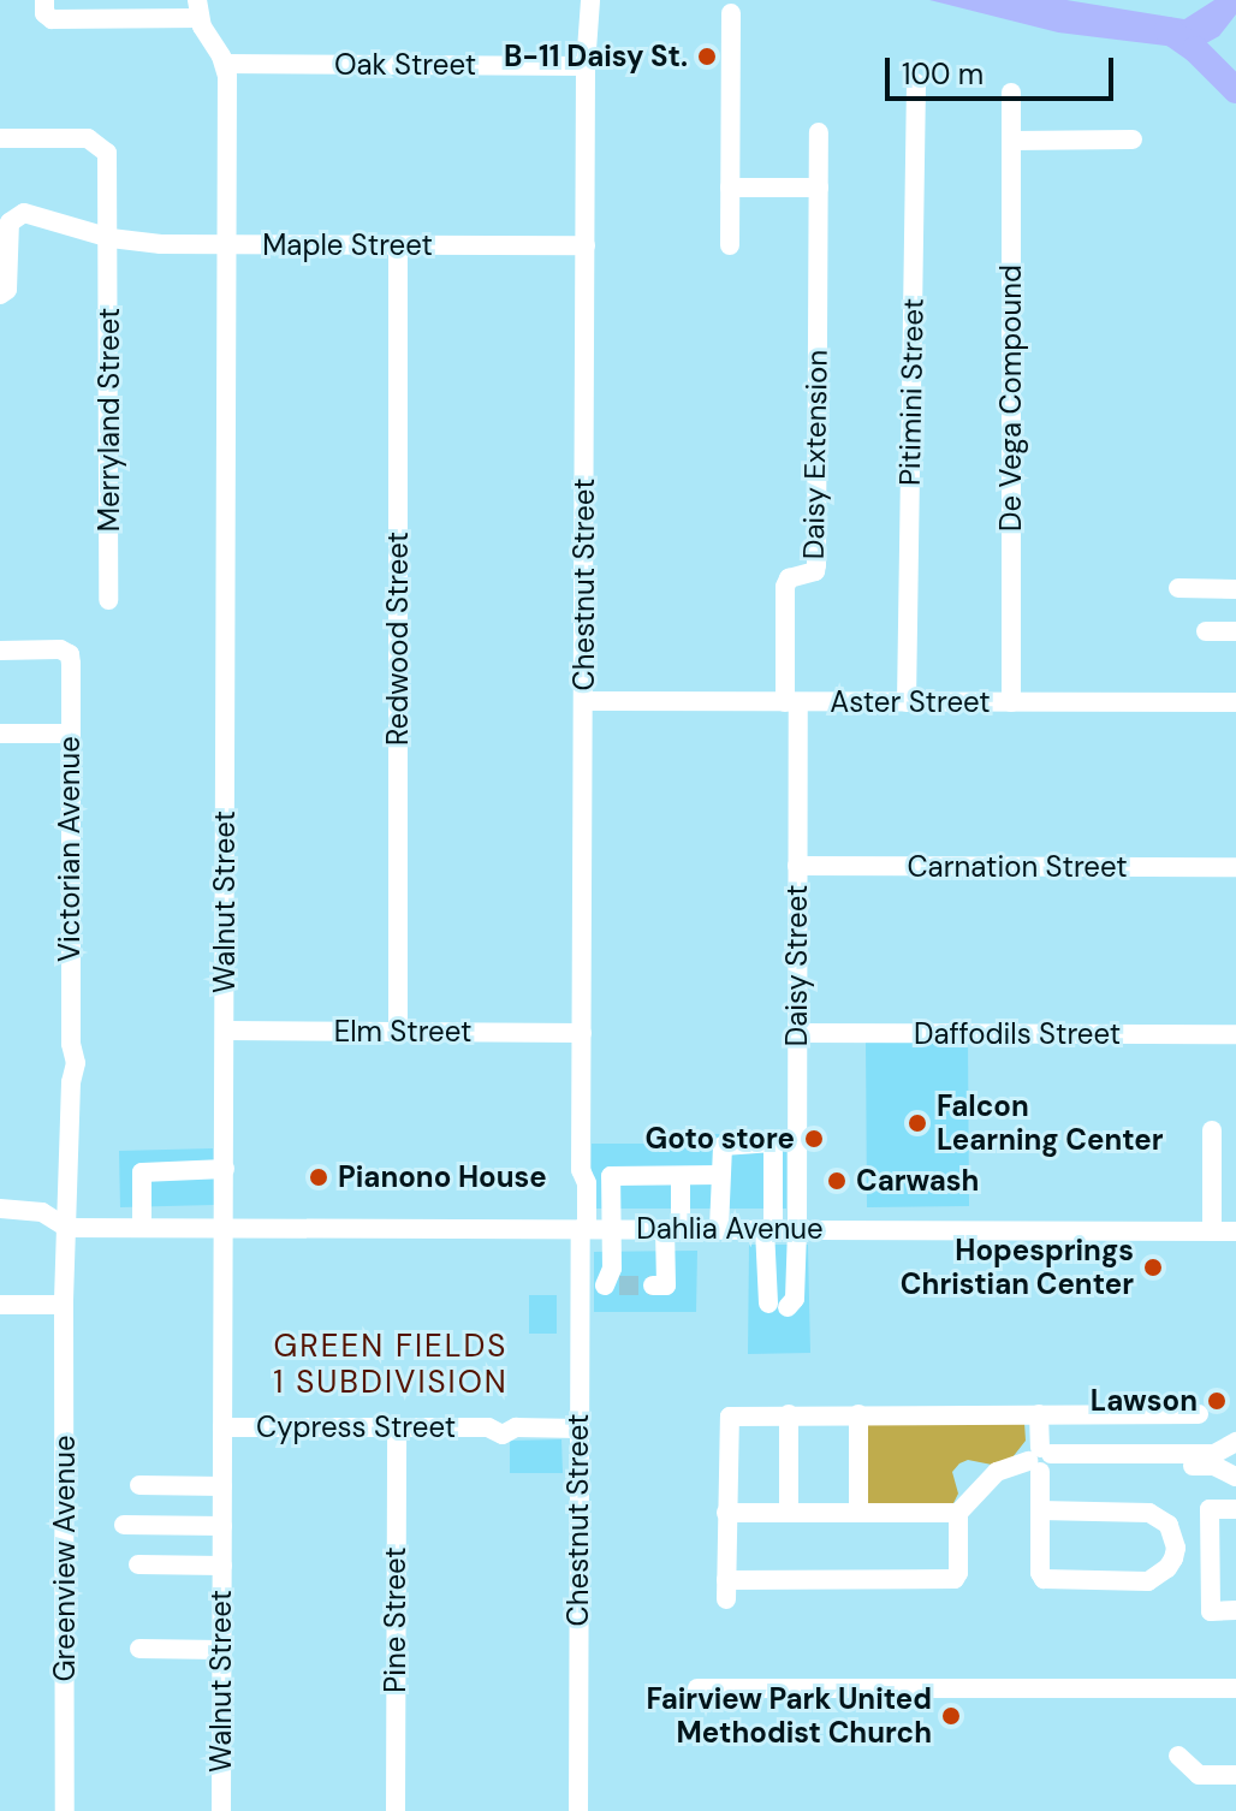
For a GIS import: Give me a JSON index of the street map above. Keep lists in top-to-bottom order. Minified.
{"streets":{"street":["Oak Street","Maple Street","Pitimini Street","De Vega Compound","Merryland Street","Daisy Extension","Chestnut Street","Redwood Street","Aster Street","Victorian Avenue","Carnation Street","Walnut Street","Daisy Street","Elm Street","Daffodils Street","Dahlia Avenue","Cypress Street","Greenview Avenue","Pine Street"]},"crossings":[["Oak Street","Chestnut Street"],["Oak Street","Walnut Street"],["Maple Street","Merryland Street"],["Maple Street","Chestnut Street"],["Maple Street","Redwood Street"],["Maple Street","Walnut Street"],["Pitimini Street","Aster Street"],["De Vega Compound","Aster Street"],["Daisy Extension","Aster Street"],["Daisy Extension","Daisy Street"],["Chestnut Street","Aster Street"],["Chestnut Street","Elm Street"],["Chestnut Street","Dahlia Avenue"],["Chestnut Street","Cypress Street"],["Redwood Street","Elm Street"],["Aster Street","Daisy Street"],["Victorian Avenue","Dahlia Avenue"],["Victorian Avenue","Greenview Avenue"],["Carnation Street","Daisy Street"],["Walnut Street","Elm Street"],["Walnut Street","Dahlia Avenue"],["Walnut Street","Cypress Street"],["Daisy Street","Daffodils Street"],["Daisy Street","Dahlia Avenue"],["Cypress Street","Pine Street"]],"districts":["GREEN FIELDS 1 SUBDIVISION"],"places":["B-11 Daisy St.","Falcon Learning Center","Goto store","Pianono House","Carwash","Hopesprings Christian Center","Lawson","Fairview Park United Methodist Church"],"scale_bar":"100 m"}
